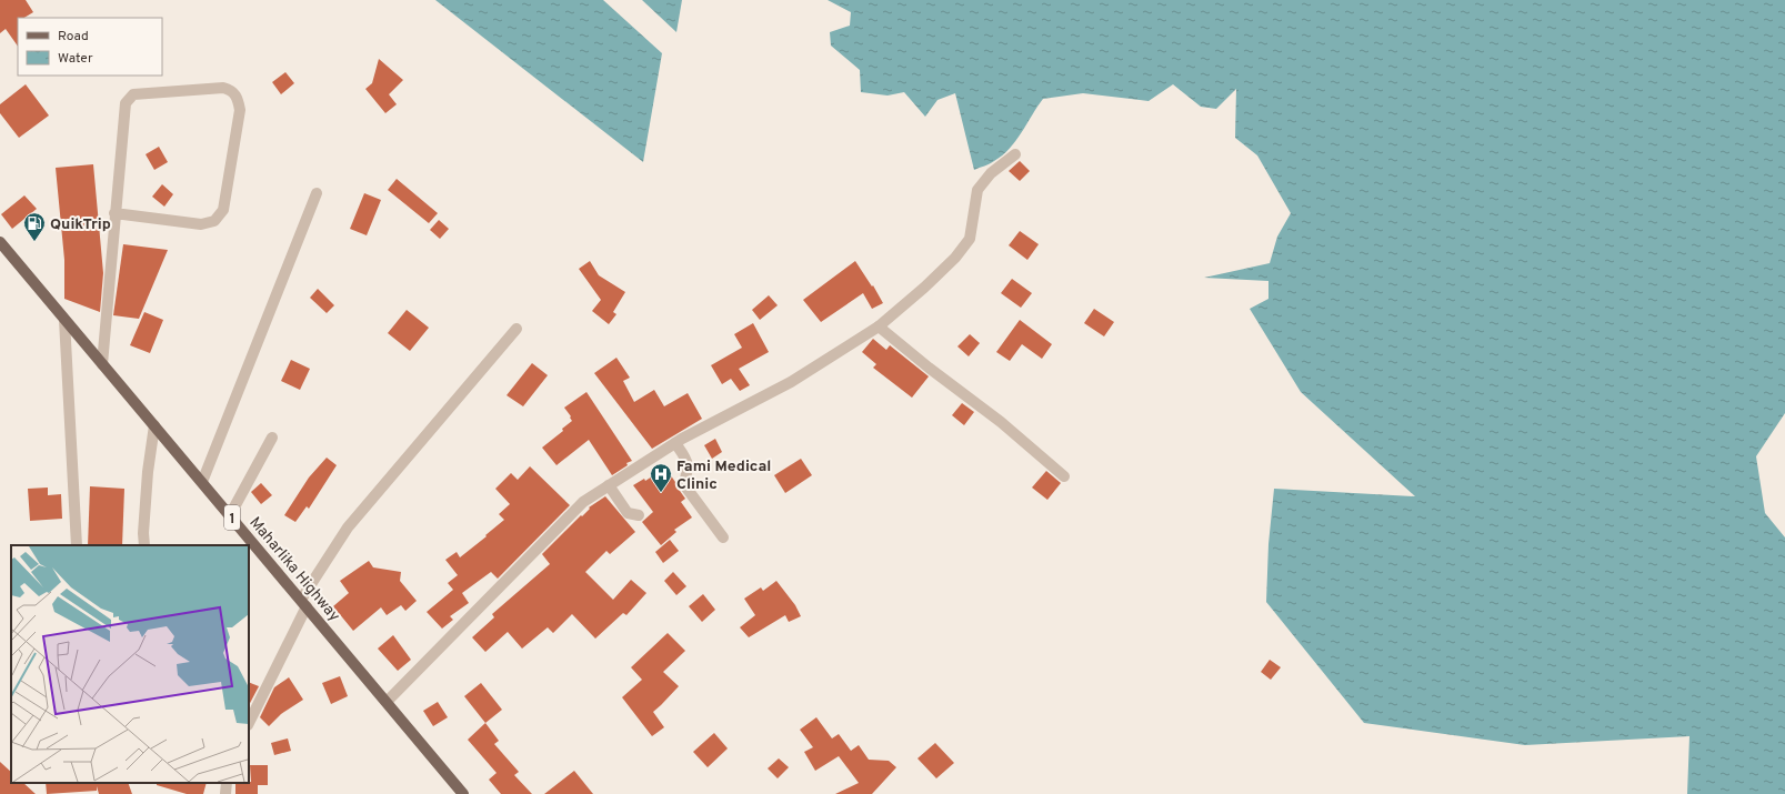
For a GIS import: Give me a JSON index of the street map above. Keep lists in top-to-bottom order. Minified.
{"streets":{"main road":["1","Maharlika Highway"]},"places":{"fuel station":["QuikTrip"],"hospital":["Fami Medical Clinic"]},"legend":["Road","Water"]}
